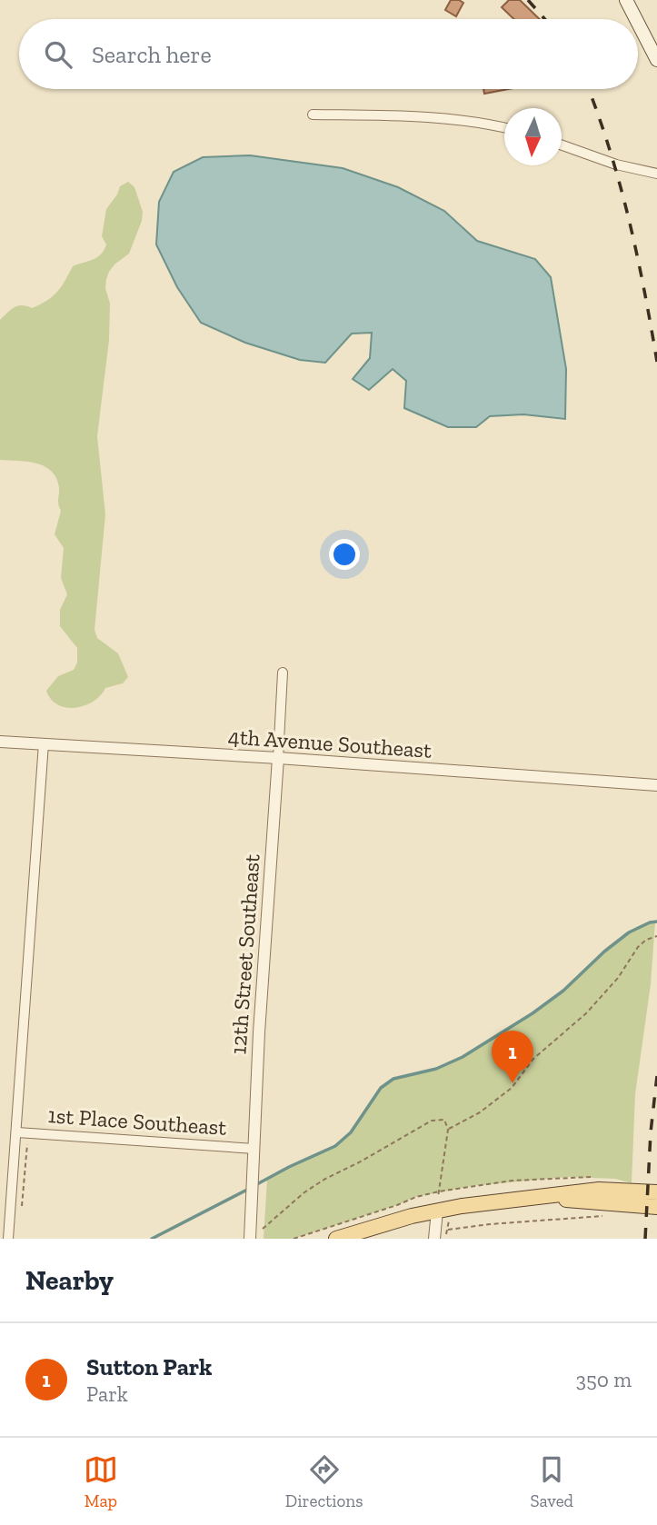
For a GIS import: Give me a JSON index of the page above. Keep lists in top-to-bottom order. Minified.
{"streets":{"street":["4th Avenue Southeast","12th Street Southeast","1st Place Southeast"]},"crossings":[["4th Avenue Southeast","12th Street Southeast"],["12th Street Southeast","1st Place Southeast"]],"north":"bottom","page":{"search":"Search here","pins":"1","heading":"Nearby","list":[{"mark":"1","name":"Sutton Park","note":"Park","value":"350 m"}],"nav":["Map","Directions","Saved"]}}
